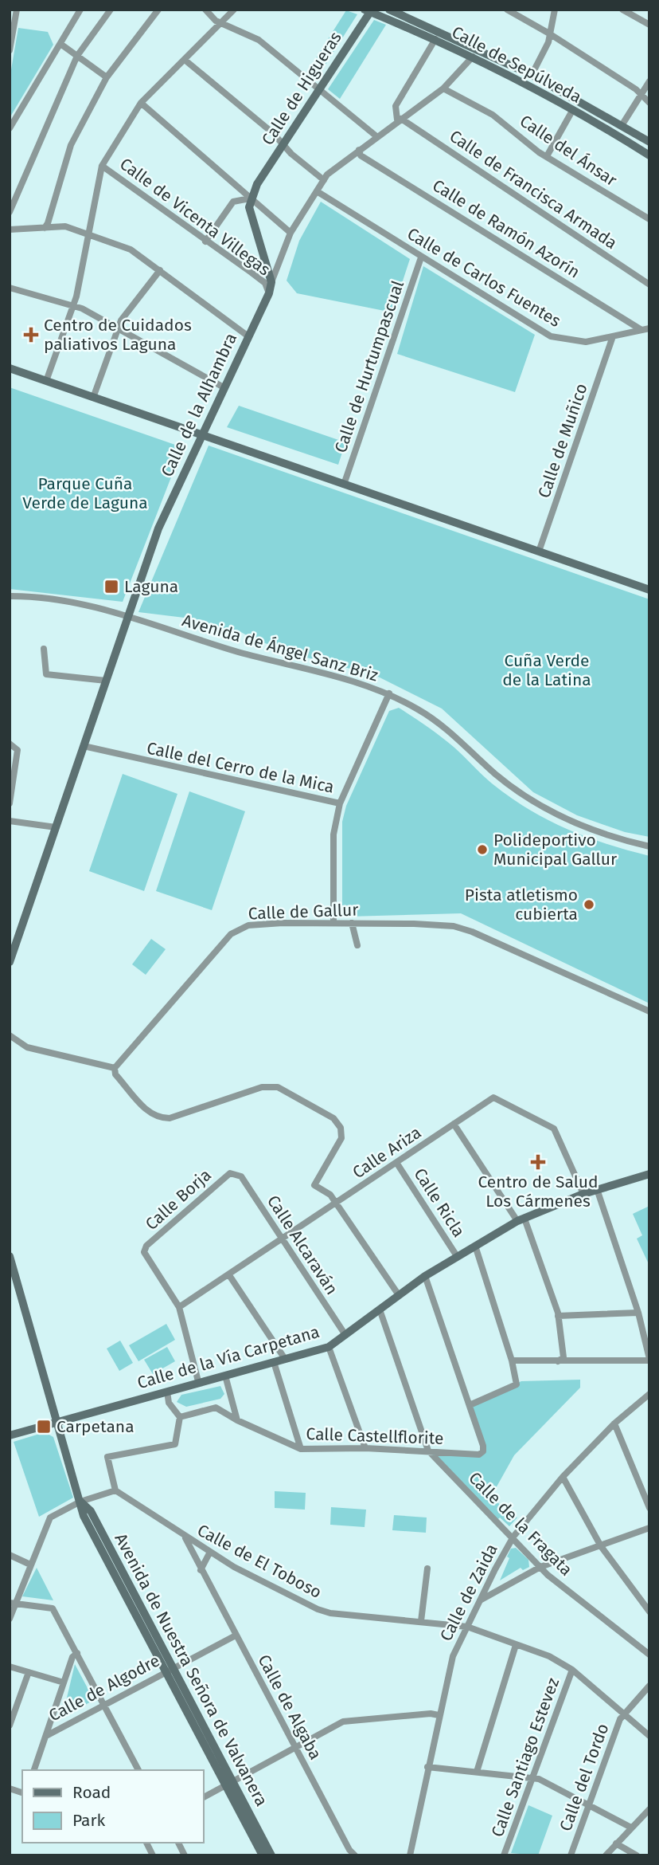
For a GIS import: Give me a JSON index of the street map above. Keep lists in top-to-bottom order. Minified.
{"streets":{"street":["Calle de Sepúlveda","Calle de Higueras","Calle del Ánsar","Calle de Francisca Armada","Calle de Vicenta Villegas","Calle de Ramón Azorín","Calle de Carlos Fuentes","Calle de Hurtumpascual","Calle de la Alhambra","Calle de Muñico","Avenida de Ángel Sanz Briz","Calle del Cerro de la Mica","Calle de Gallur","Calle Ariza","Calle Borja","Calle Ricla","Calle Alcaraván","Calle de la Vía Carpetana","Calle Castellflorite","Calle de la Fragata","Calle de El Toboso","Calle de Zaida","Avenida de Nuestra Señora de Valvanera","Calle de Algodre","Calle de Algaba","Calle Santiago Estevez","Calle del Tordo"]},"crossings":[["Calle de Sepúlveda","Calle de la Alhambra"],["Calle del Ánsar","Calle de la Alhambra"],["Calle de Francisca Armada","Calle de la Alhambra"],["Calle de Vicenta Villegas","Calle de la Alhambra"],["Calle de Ramón Azorín","Calle de Carlos Fuentes"],["Calle de Ramón Azorín","Calle de la Alhambra"],["Calle de Carlos Fuentes","Calle de Hurtumpascual"],["Calle de Carlos Fuentes","Calle de la Alhambra"],["Calle de Carlos Fuentes","Calle de Muñico"],["Calle de la Alhambra","Avenida de Ángel Sanz Briz"],["Calle de la Alhambra","Calle del Cerro de la Mica"],["Calle del Cerro de la Mica","Calle de Gallur"],["Calle Ariza","Calle Borja"],["Calle Ariza","Calle Ricla"],["Calle Ariza","Calle Alcaraván"],["Calle Ariza","Calle de la Vía Carpetana"],["Calle Borja","Calle Alcaraván"],["Calle Ricla","Calle de la Vía Carpetana"],["Calle Alcaraván","Calle de la Vía Carpetana"],["Calle de la Vía Carpetana","Avenida de Nuestra Señora de Valvanera"],["Calle Castellflorite","Calle de la Fragata"],["Calle de la Fragata","Calle de Zaida"],["Calle de El Toboso","Calle de Zaida"],["Calle de El Toboso","Calle de Algaba"],["Calle de El Toboso","Calle Santiago Estevez"],["Calle de El Toboso","Calle del Tordo"],["Avenida de Nuestra Señora de Valvanera","Calle de Algodre"],["Calle de Algodre","Calle de Algaba"]],"parks":["Parque Cuña Verde de Laguna","Cuña Verde de la Latina"],"places":{"health":["Centro de Cuidados paliativos Laguna","Centro de Salud Los Cármenes"],"transit":["Laguna","Carpetana"],"other":["Polideportivo Municipal Gallur","Pista atletismo cubierta"]},"legend":["Road","Park"]}
